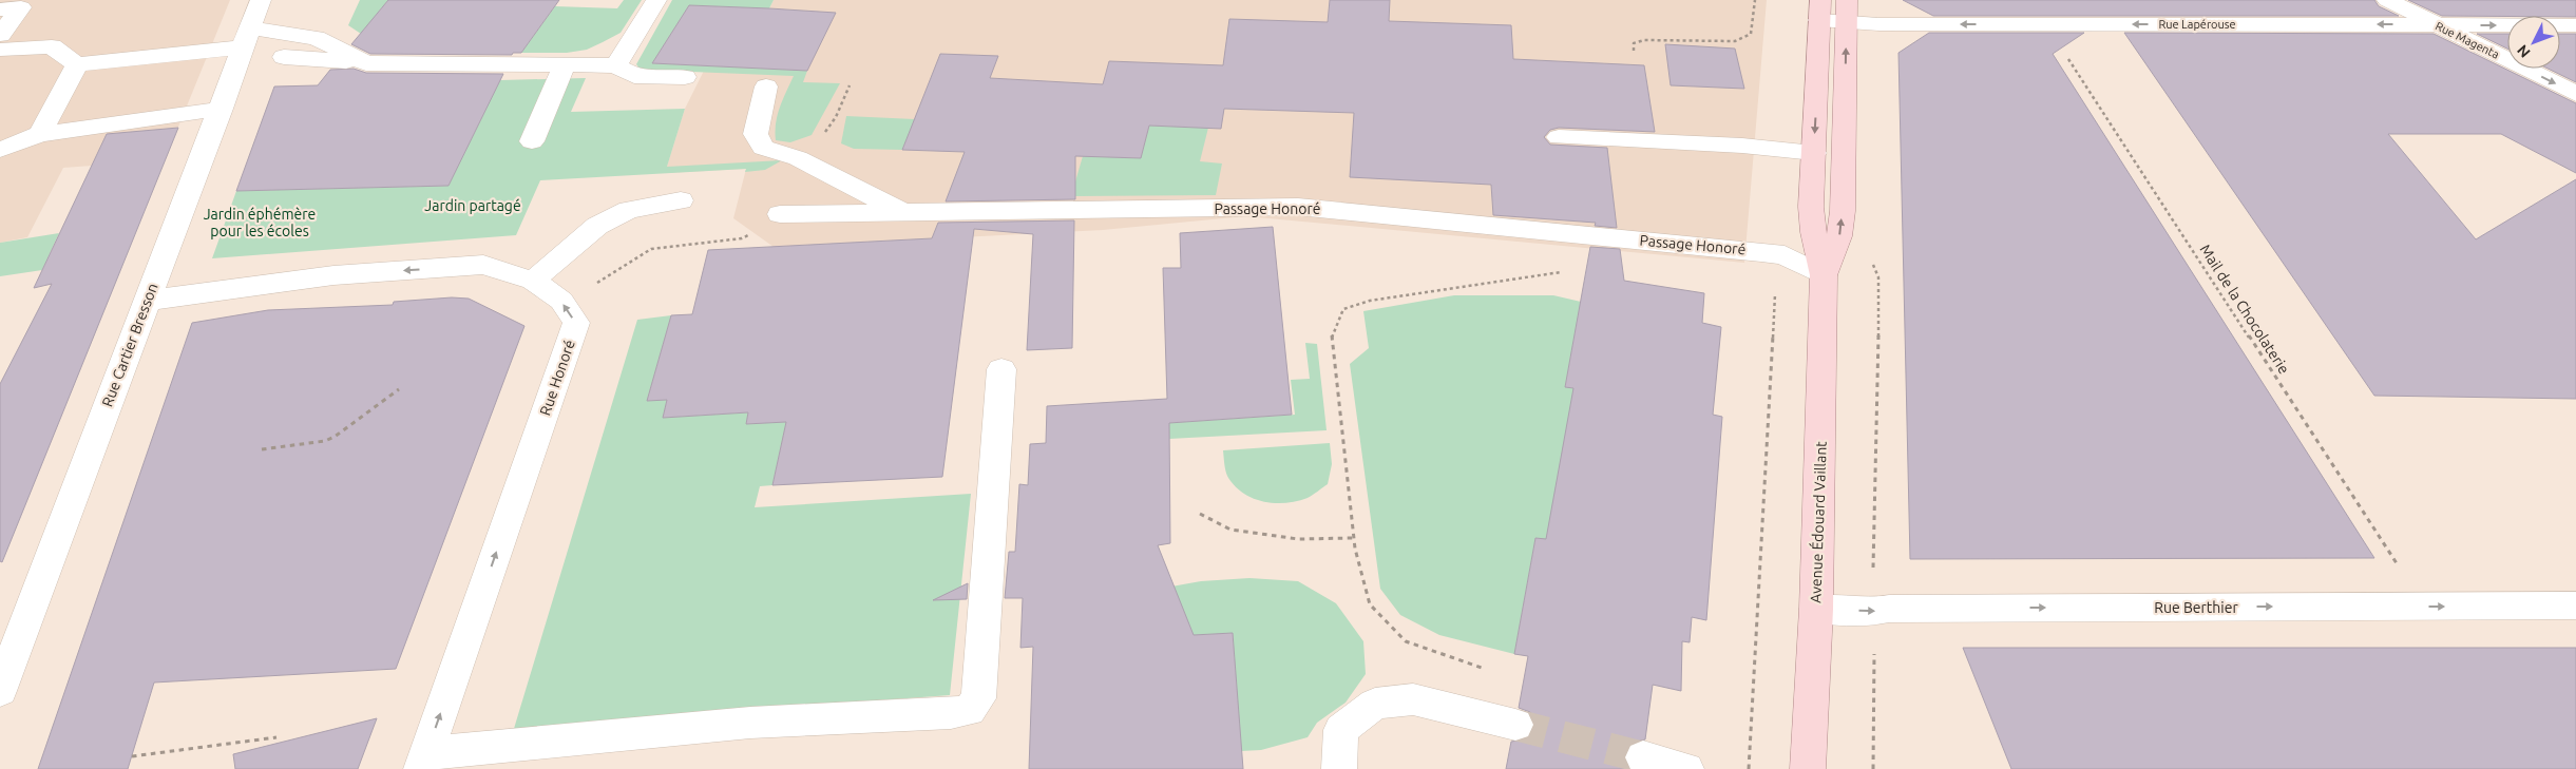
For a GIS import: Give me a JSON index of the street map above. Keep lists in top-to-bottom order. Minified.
{"streets":{"main road":["Avenue Édouard Vaillant"],"street":["Rue Lapérouse","Rue Magenta","Passage Honoré","Rue Cartier Bresson","Rue Honoré","Rue Berthier"],"path":["Mail de la Chocolaterie"]},"crossings":[["Rue Lapérouse","Rue Magenta"],["Rue Lapérouse","Mail de la Chocolaterie"],["Rue Lapérouse","Avenue Édouard Vaillant"],["Mail de la Chocolaterie","Rue Berthier"],["Rue Cartier Bresson","Rue Honoré"],["Avenue Édouard Vaillant","Rue Berthier"]],"one_way":["Rue Magenta","Rue Berthier"],"parks":["Jardin partagé","Jardin éphémère pour les écoles"],"north":"bottom left"}
